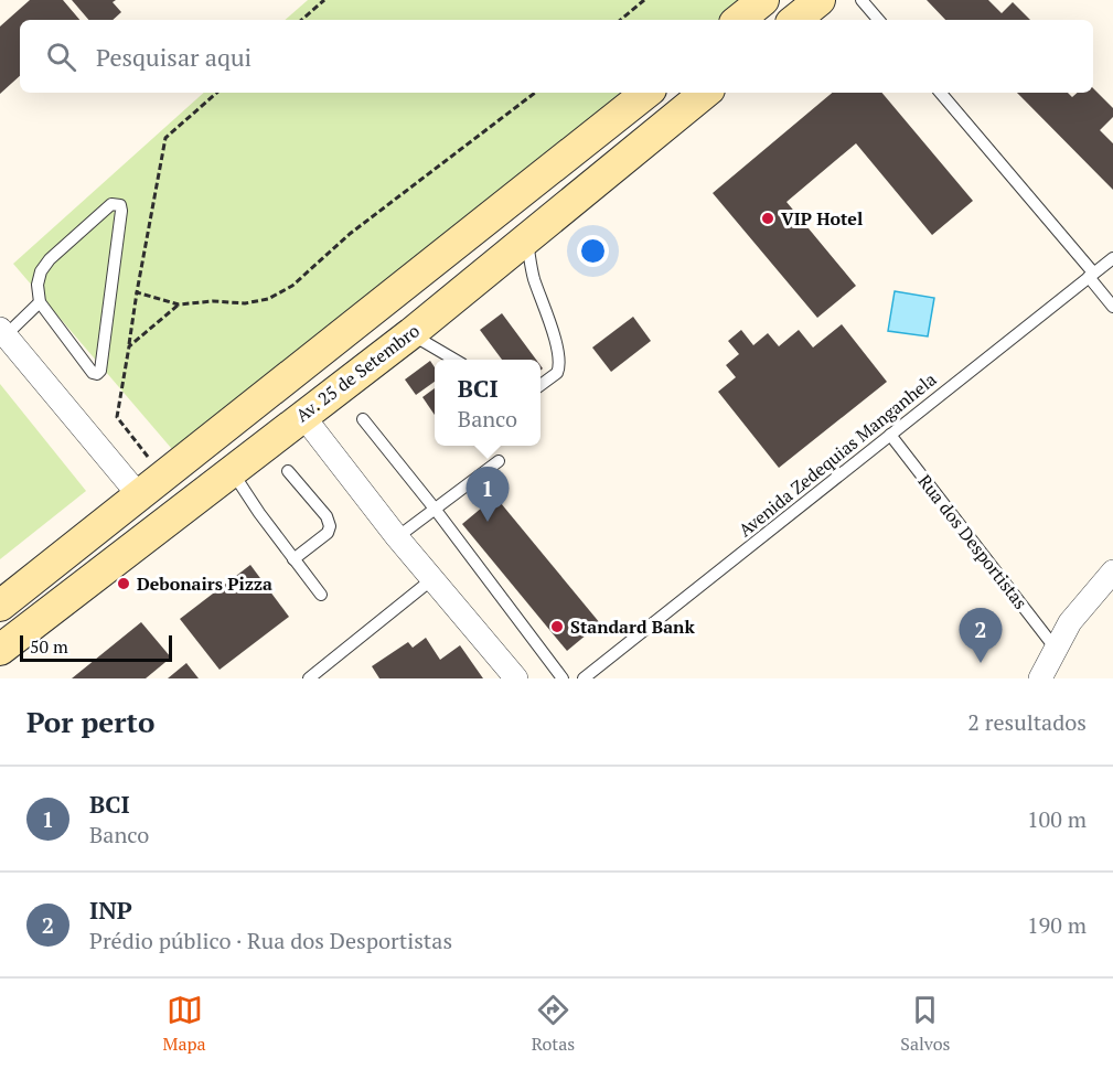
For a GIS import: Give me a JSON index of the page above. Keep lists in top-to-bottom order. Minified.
{"streets":{"main road":["Av. 25 de Setembro"],"lane":["Avenida Zedequias Manganhela","Rua dos Desportistas"]},"crossings":[["Avenida Zedequias Manganhela","Rua dos Desportistas"]],"places":["VIP Hotel","Debonairs Pizza","Standard Bank"],"scale_bar":"50 m","page":{"search":"Pesquisar aqui","popup":["BCI","Banco"],"pins":["1","2"],"scale":"50 m","heading":["Por perto","2 resultados"],"list":[{"mark":"1","name":"BCI","note":"Banco","value":"100 m"},{"mark":"2","name":"INP","note":"Prédio público · Rua dos Desportistas","value":"190 m"}],"nav":["Mapa","Rotas","Salvos"]}}
